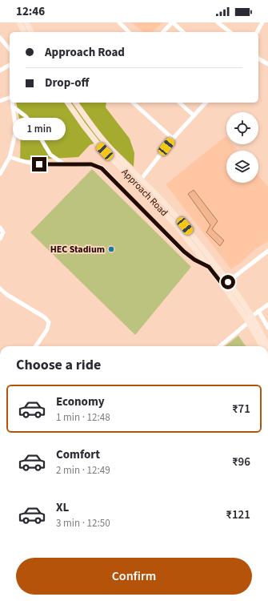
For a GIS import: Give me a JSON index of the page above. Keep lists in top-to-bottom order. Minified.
{"streets":{"street":["Approach Road"]},"places":["HEC Stadium"],"page":{"status":"12:46","banner":["Approach Road","Drop-off"],"bubble":"1 min","heading":"Choose a ride","list":[{"name":"Economy","note":"1 min · 12:48","value":"₹71"},{"name":"Comfort","note":"2 min · 12:49","value":"₹96"},{"name":"XL","note":"3 min · 12:50","value":"₹121"}],"buttons":"Confirm"}}
